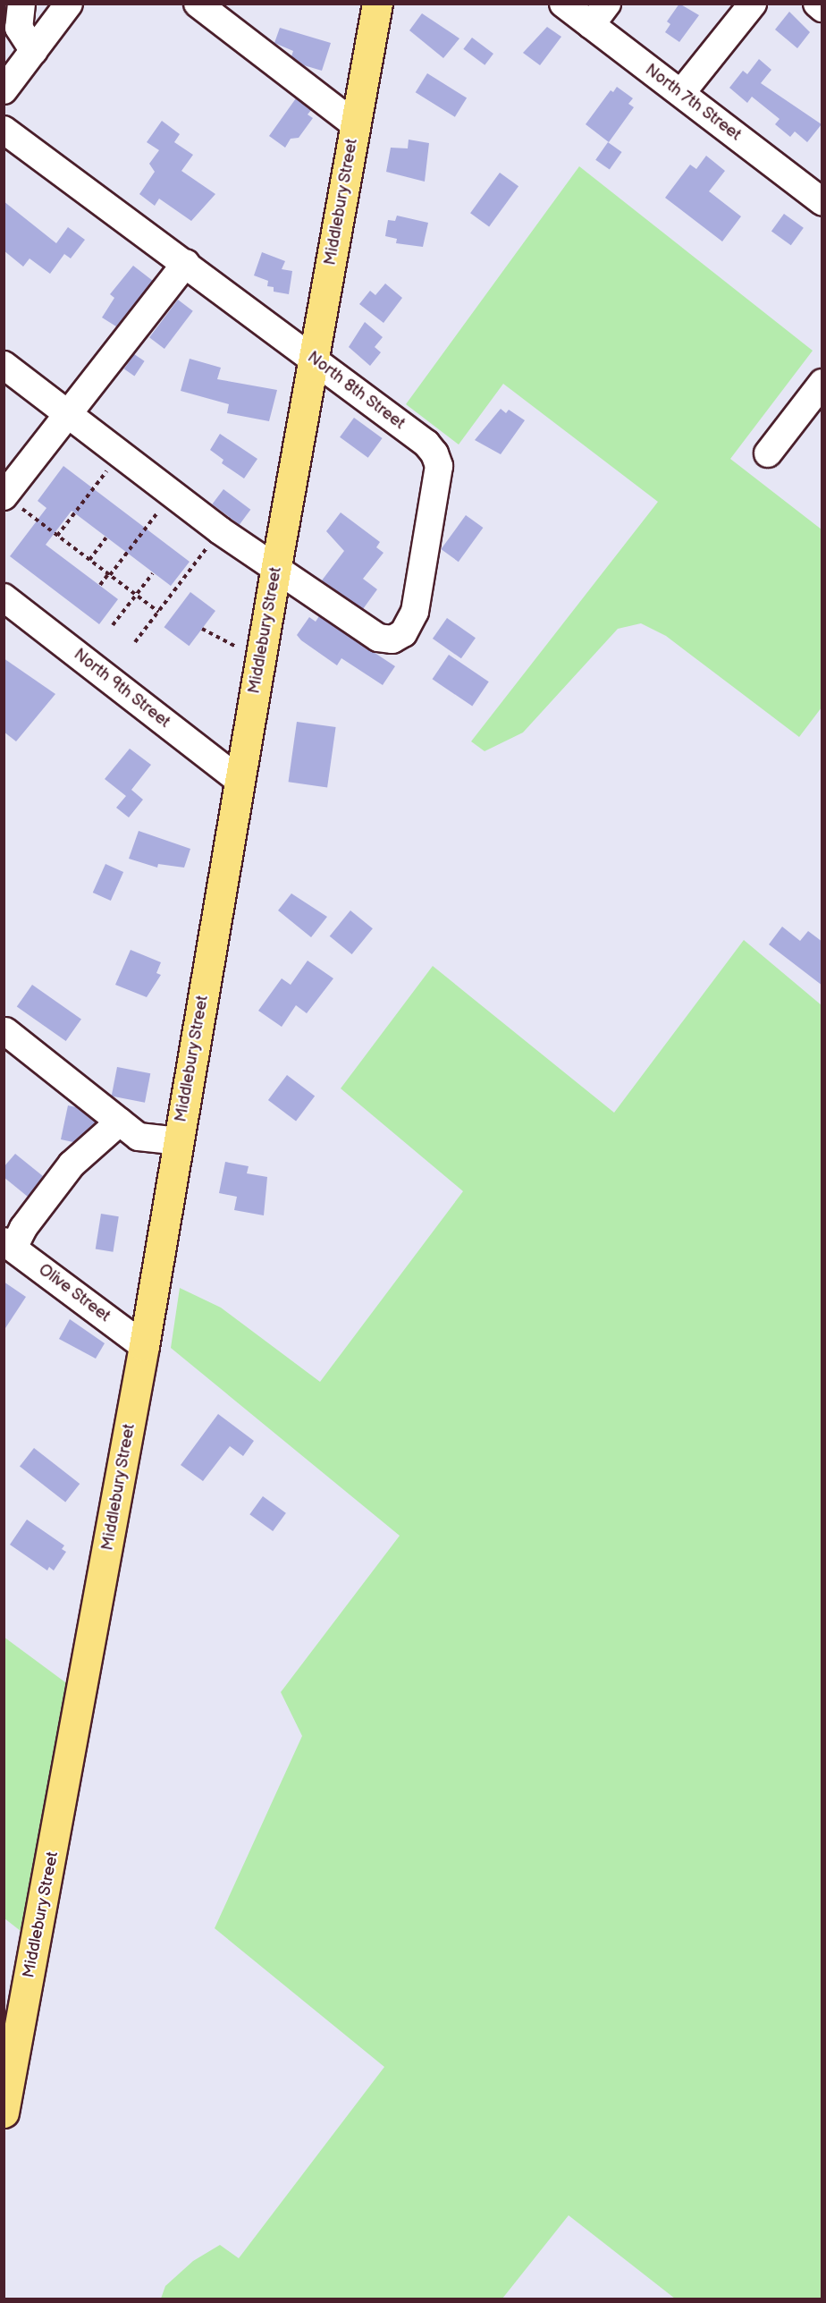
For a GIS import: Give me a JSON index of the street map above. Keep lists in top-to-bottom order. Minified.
{"streets":{"main road":["Middlebury Street"],"street":["North 7th Street","North 8th Street","North 9th Street","Olive Street"]},"crossings":[["Middlebury Street","North 8th Street"],["Middlebury Street","North 9th Street"],["Middlebury Street","Olive Street"]]}
